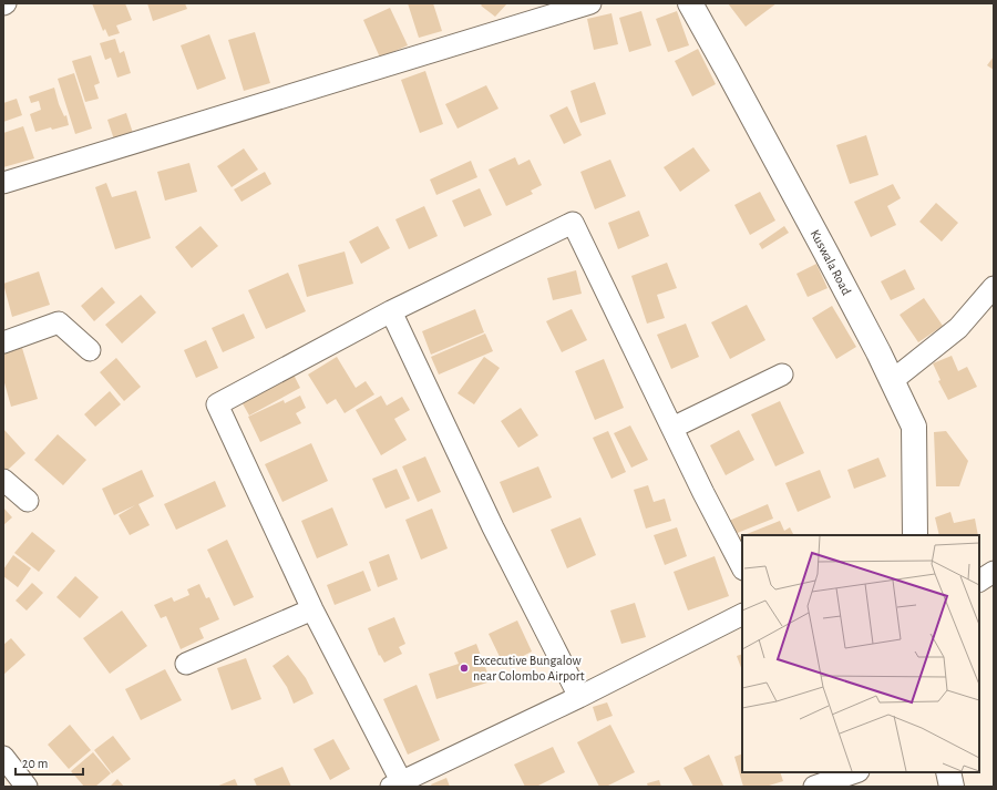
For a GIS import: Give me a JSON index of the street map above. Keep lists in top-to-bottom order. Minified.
{"streets":{"street":["Kuswala Road"]},"places":["Excecutive Bungalow near Colombo Airport"],"scale_bar":"20 m"}
